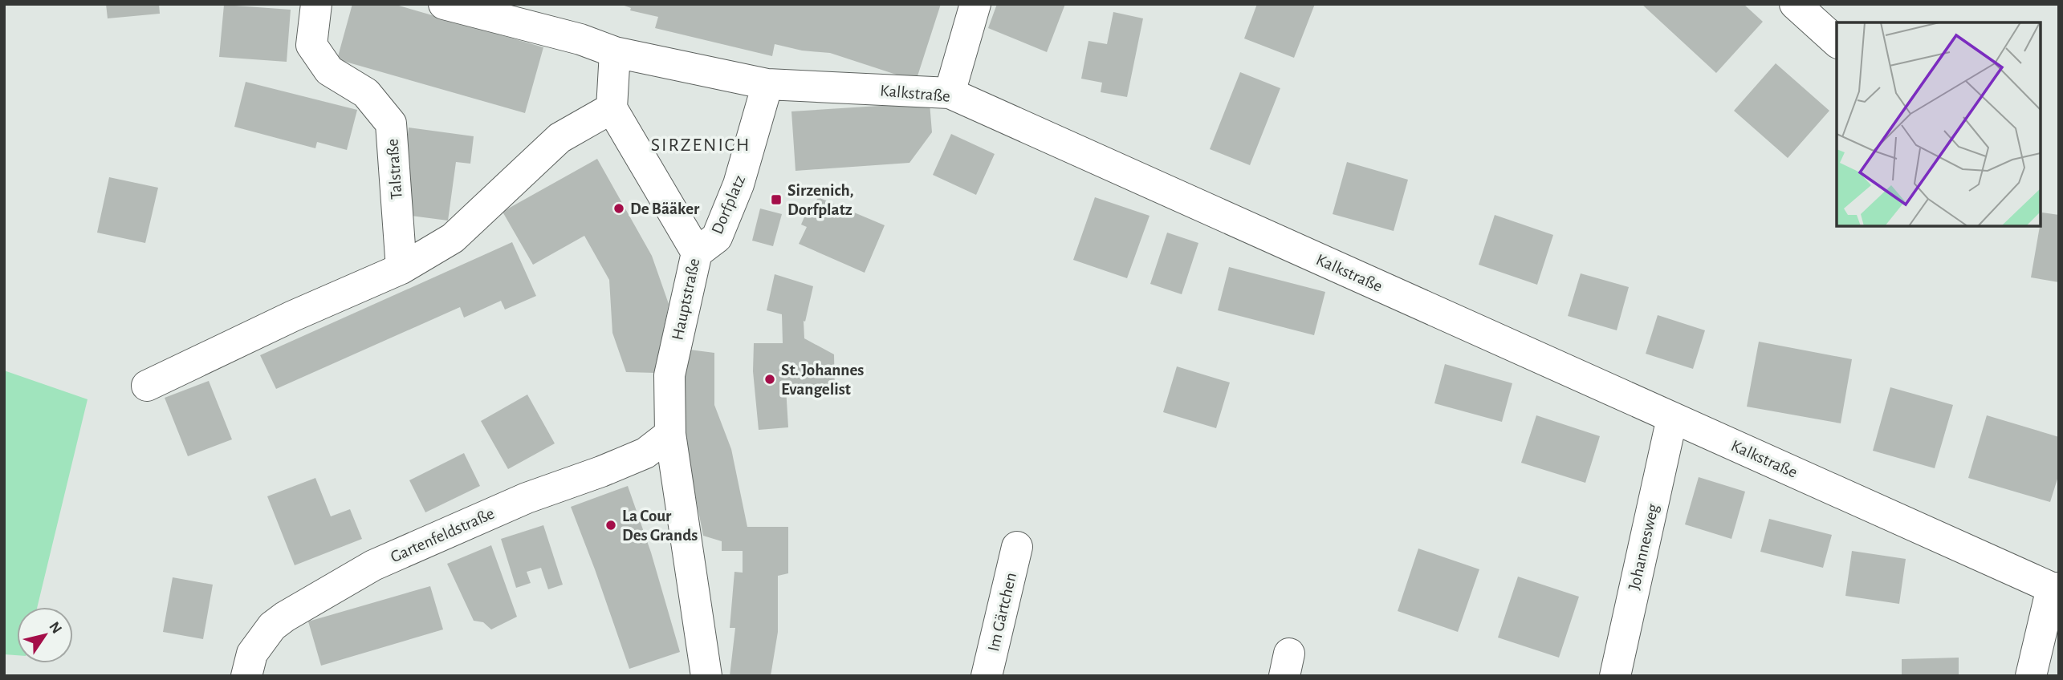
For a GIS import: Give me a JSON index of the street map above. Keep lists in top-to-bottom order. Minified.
{"streets":{"street":["Kalkstraße","Talstraße","Dorfplatz","Hauptstraße","Gartenfeldstraße","Johannesweg","Im Gärtchen"]},"crossings":[["Kalkstraße","Dorfplatz"],["Kalkstraße","Johannesweg"],["Dorfplatz","Hauptstraße"],["Hauptstraße","Gartenfeldstraße"]],"districts":["SIRZENICH"],"places":{"transit":["Sirzenich, Dorfplatz"],"other":["De Bääker","St. Johannes Evangelist","La Cour Des Grands"]},"north":"top right"}
